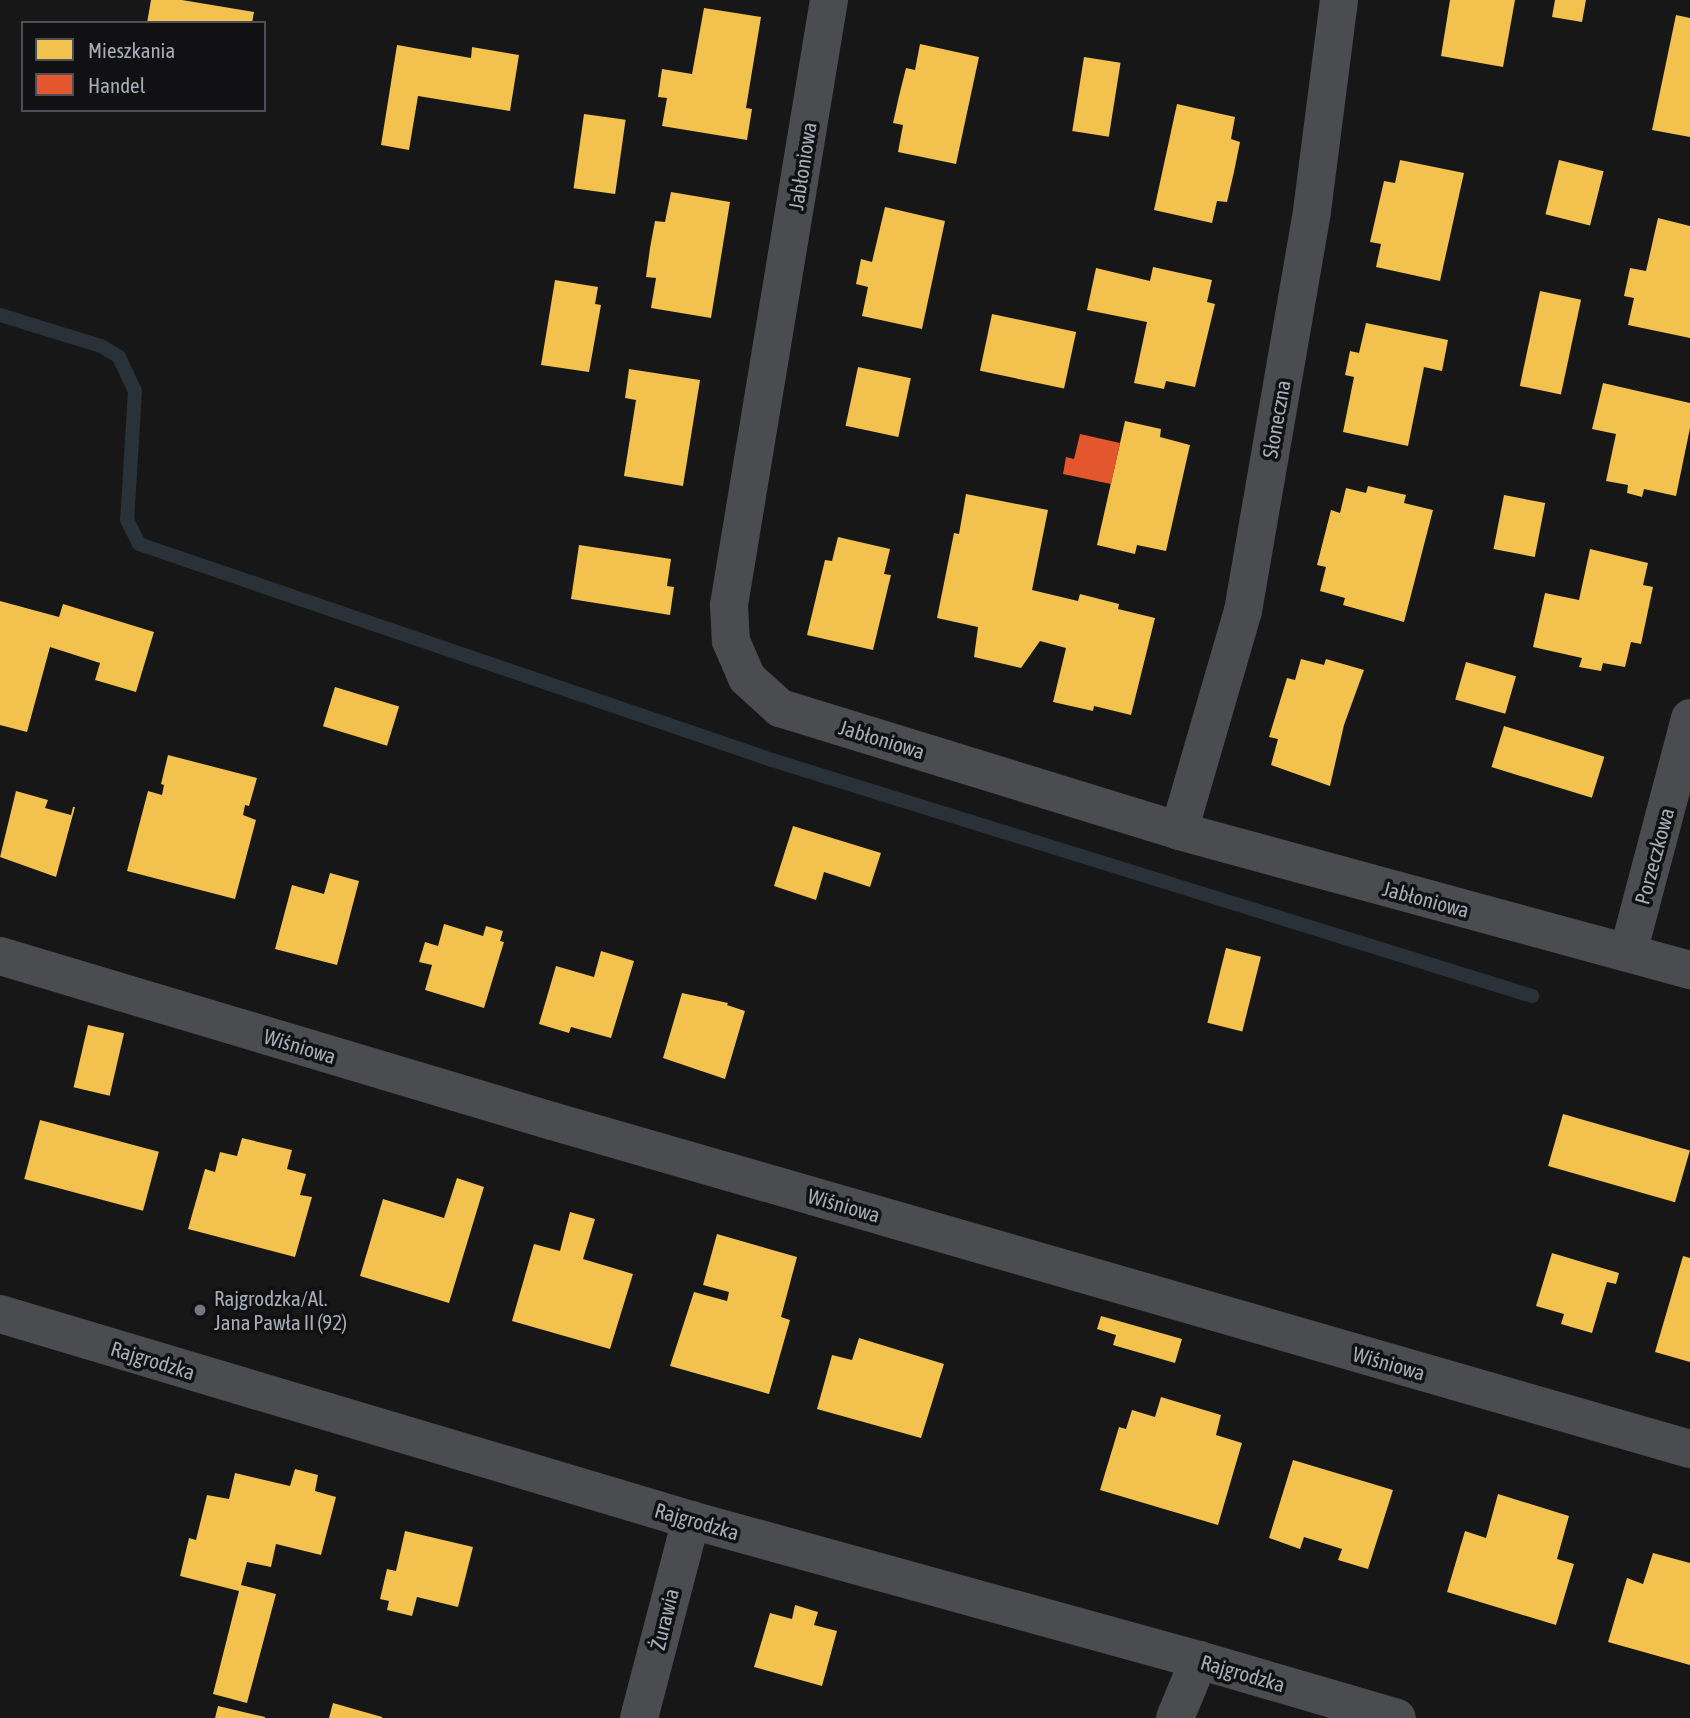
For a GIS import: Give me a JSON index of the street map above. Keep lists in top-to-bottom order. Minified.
{"streets":{"street":["Jabłoniowa","Słoneczna","Porzeczkowa","Wiśniowa","Rajgrodzka","Żurawia"]},"crossings":[["Jabłoniowa","Słoneczna"],["Jabłoniowa","Porzeczkowa"],["Rajgrodzka","Żurawia"]],"places":["Rajgrodzka/Al. Jana Pawła II (92)"],"legend":["Mieszkania","Handel"]}
